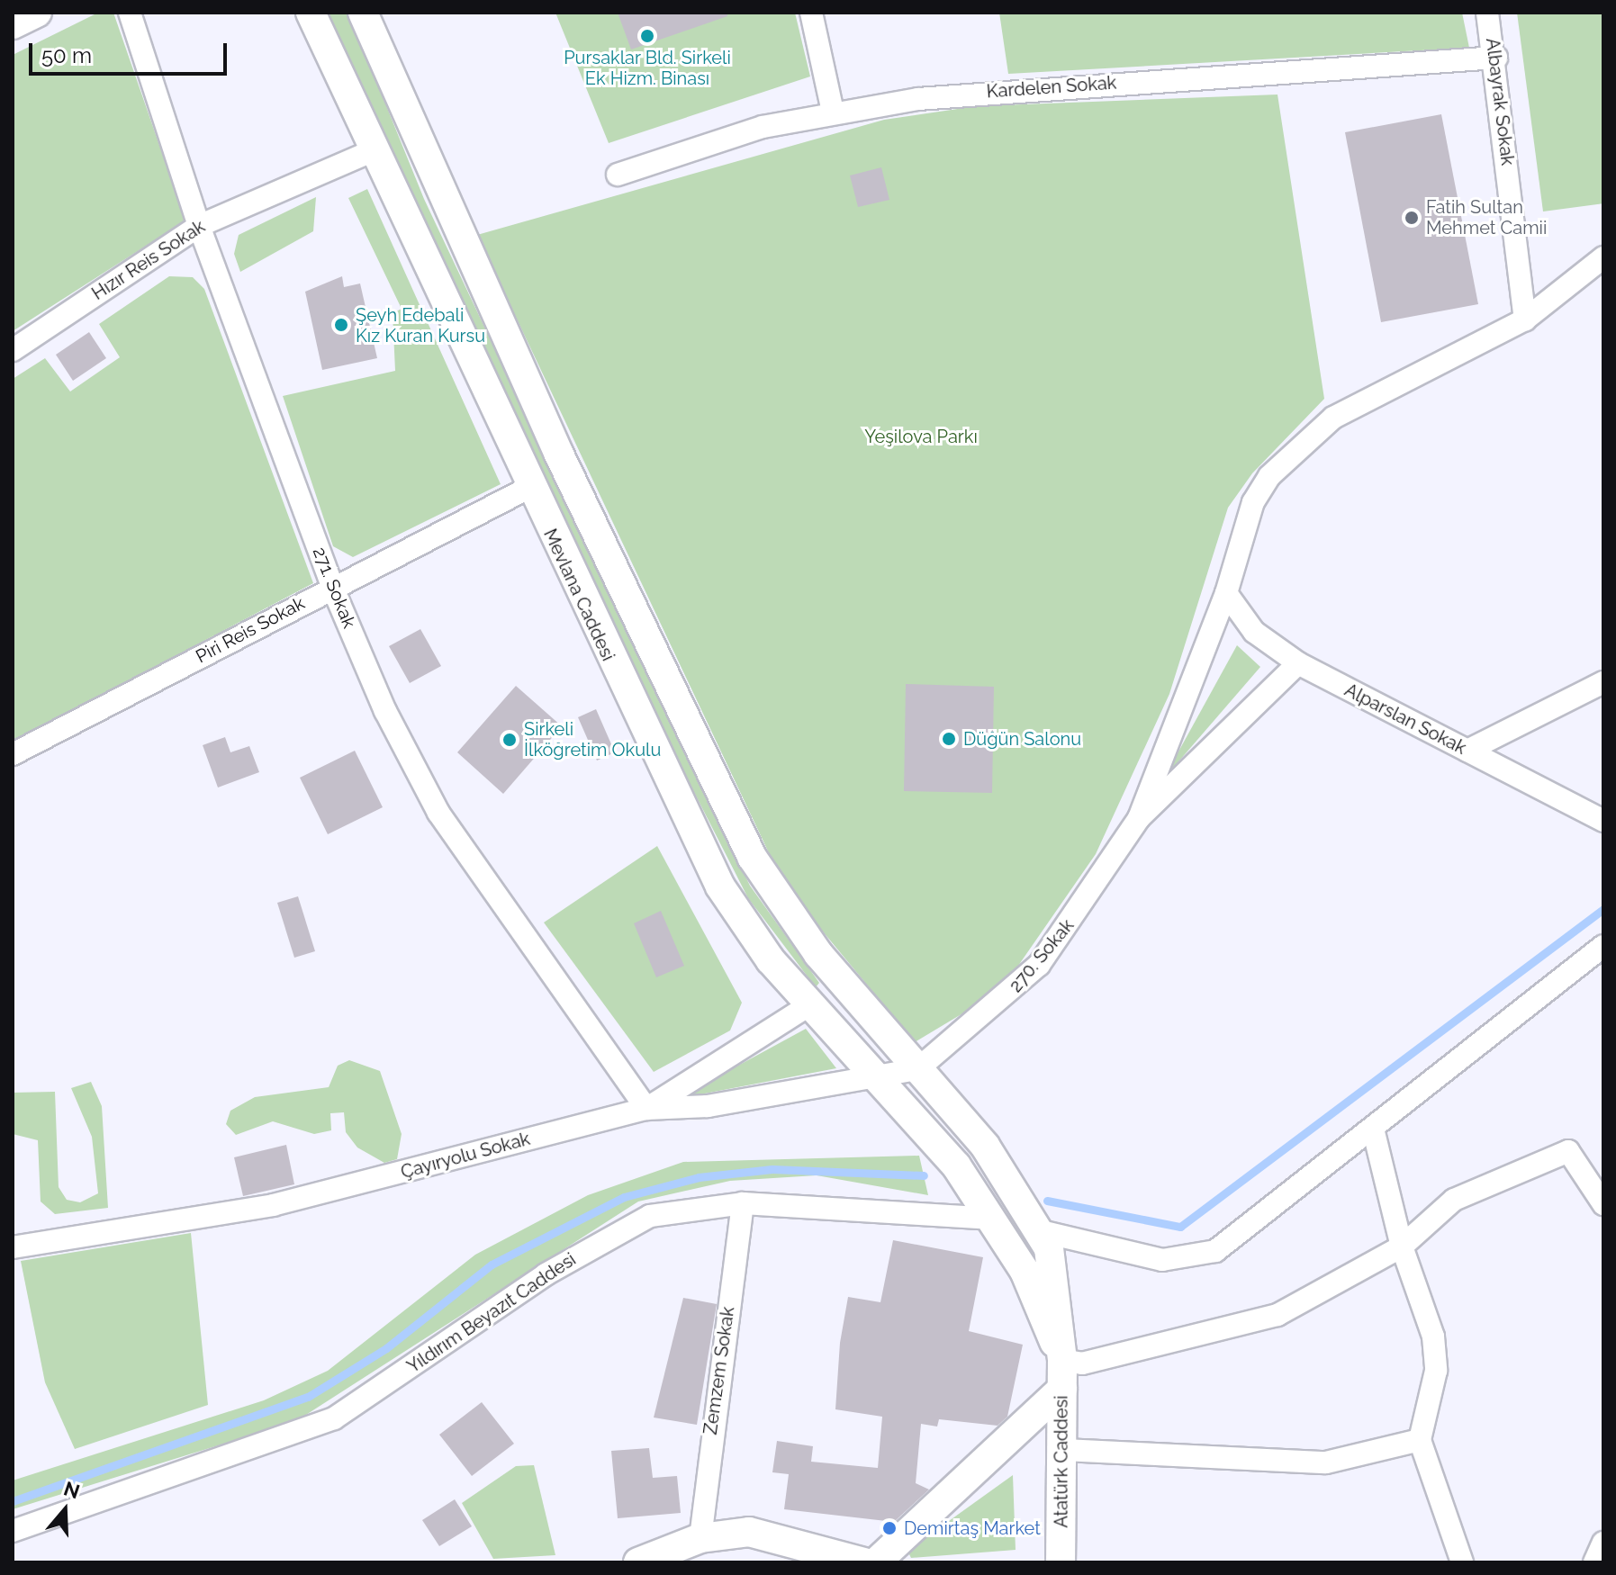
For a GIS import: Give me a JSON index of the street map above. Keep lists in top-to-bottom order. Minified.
{"streets":{"street":["Kardelen Sokak","Albayrak Sokak","Hızır Reis Sokak","271. Sokak","Mevlana Caddesi","Piri Reis Sokak","Alparslan Sokak","270. Sokak","Çayıryolu Sokak","Yıldırım Beyazıt Caddesi","Zemzem Sokak","Atatürk Caddesi"]},"crossings":[["Kardelen Sokak","Albayrak Sokak"],["Hızır Reis Sokak","271. Sokak"],["Hızır Reis Sokak","Mevlana Caddesi"],["271. Sokak","Piri Reis Sokak"],["271. Sokak","Çayıryolu Sokak"],["Mevlana Caddesi","Piri Reis Sokak"],["Mevlana Caddesi","Çayıryolu Sokak"],["Mevlana Caddesi","Yıldırım Beyazıt Caddesi"],["270. Sokak","Çayıryolu Sokak"],["270. Sokak","Atatürk Caddesi"],["Çayıryolu Sokak","Atatürk Caddesi"],["Yıldırım Beyazıt Caddesi","Zemzem Sokak"]],"parks":["Yeşilova Parkı"],"places":["Pursaklar Bld. Sirkeli Ek Hizm. Binası","Fatih Sultan Mehmet Camii","Şeyh Edebali Kız Kuran Kursu","Düğün Salonu","Sirkeli İlköğretim Okulu","Demirtaş Market"],"scale_bar":"50 m","north":"top"}
